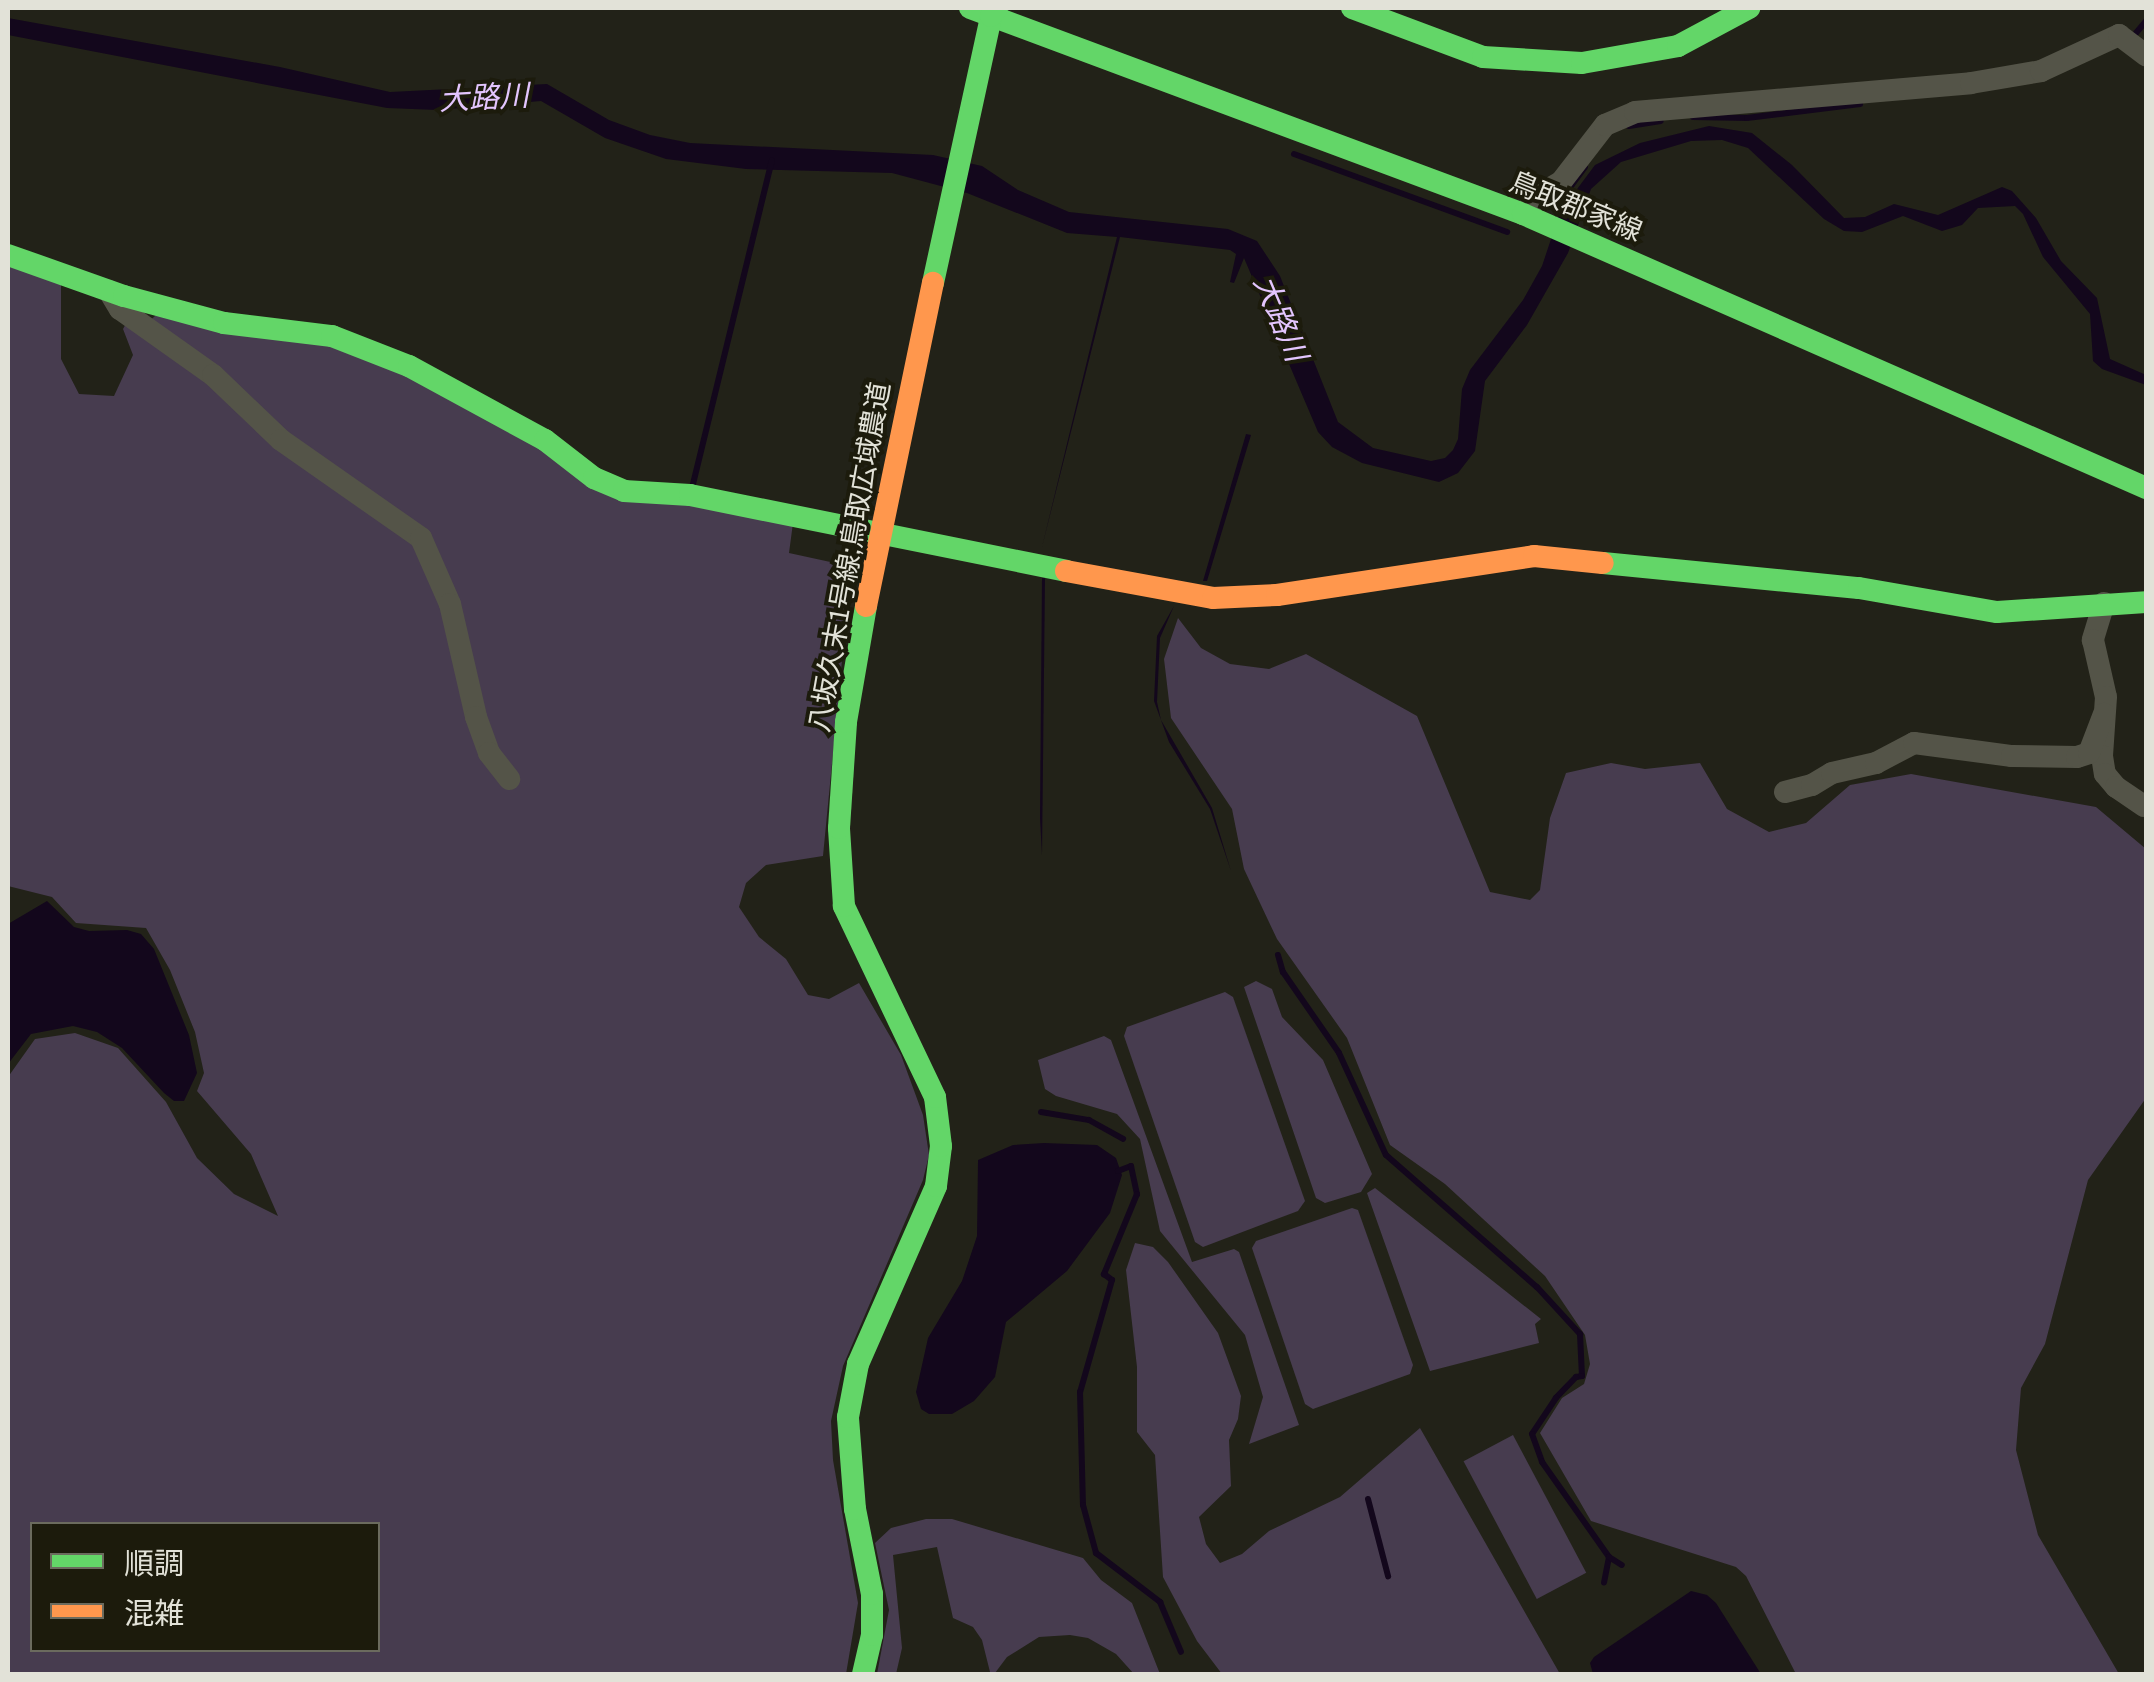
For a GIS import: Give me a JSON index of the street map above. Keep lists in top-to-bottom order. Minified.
{"streets":{"street":["鳥取郡家線","八坂久末1号線;鳥取広域農道"]},"crossings":[["鳥取郡家線","八坂久末1号線;鳥取広域農道"]],"water":["大路川"],"legend":["順調","混雑"]}
